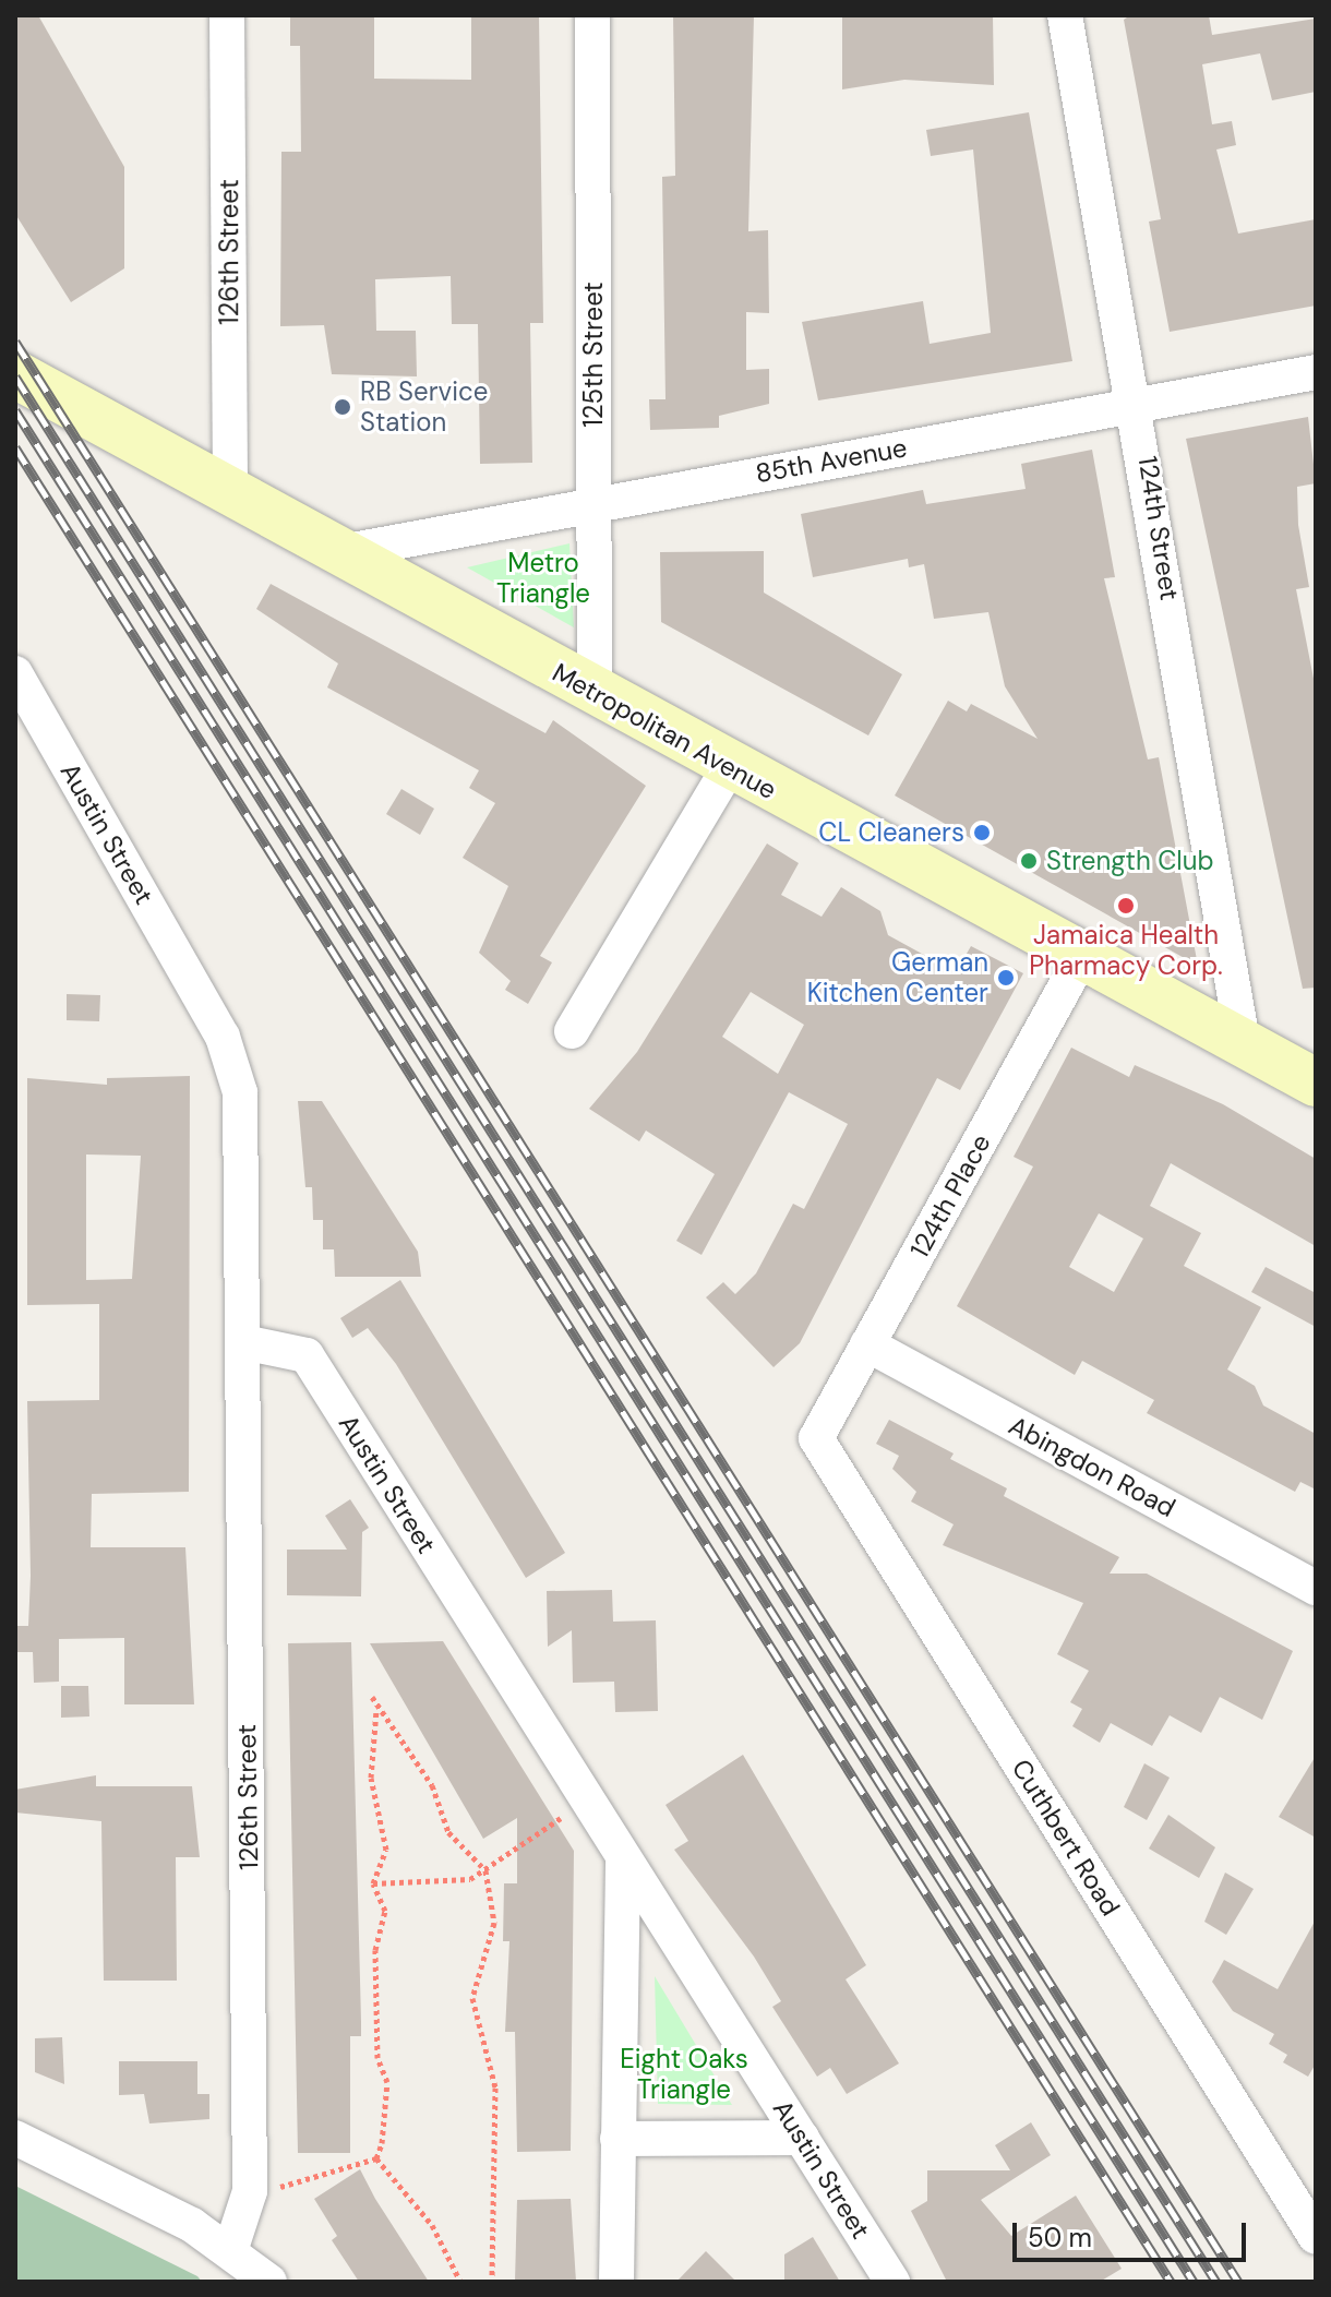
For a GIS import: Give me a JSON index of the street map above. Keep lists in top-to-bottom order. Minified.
{"streets":{"main road":["Metropolitan Avenue"],"street":["126th Street","125th Street","85th Avenue","124th Street","Austin Street","124th Place","Abingdon Road","Cuthbert Road"]},"crossings":[["126th Street","Metropolitan Avenue"],["126th Street","Austin Street"],["125th Street","85th Avenue"],["125th Street","Metropolitan Avenue"],["85th Avenue","124th Street"],["85th Avenue","Metropolitan Avenue"],["124th Street","Metropolitan Avenue"],["Metropolitan Avenue","124th Place"],["124th Place","Abingdon Road"],["124th Place","Cuthbert Road"]],"parks":["Metro Triangle","Eight Oaks Triangle"],"places":["RB Service Station","CL Cleaners","Strength Club","Jamaica Health Pharmacy Corp.","German Kitchen Center"],"scale_bar":"50 m"}
